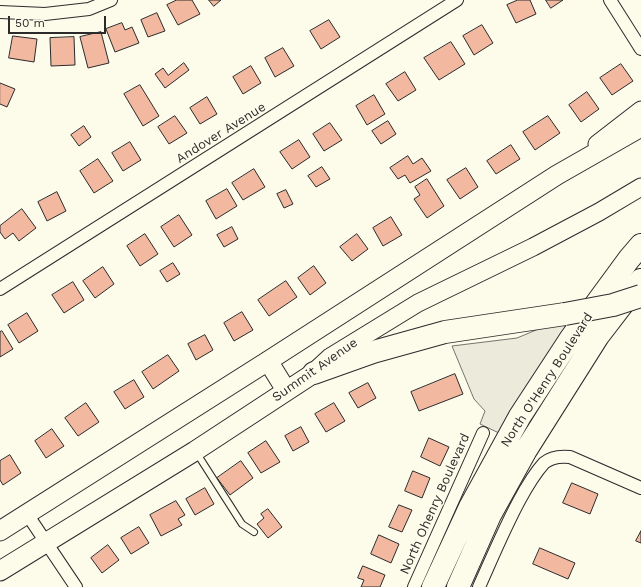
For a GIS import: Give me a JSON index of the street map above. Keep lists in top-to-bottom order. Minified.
{"streets":{"highway":["North O'Henry Boulevard"],"main road":["Summit Avenue"],"street":["Andover Avenue","North Ohenry Boulevard"]},"scale_bar":"50 m"}
